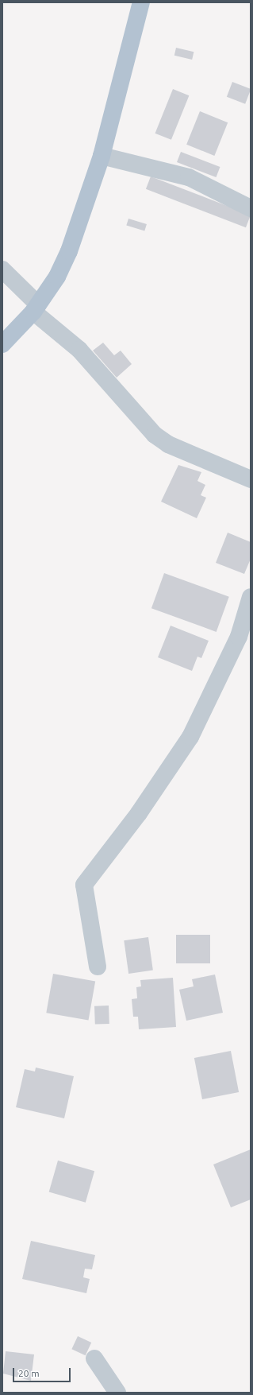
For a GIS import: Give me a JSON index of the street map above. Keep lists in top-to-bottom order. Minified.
{"scale_bar":"20 m"}
